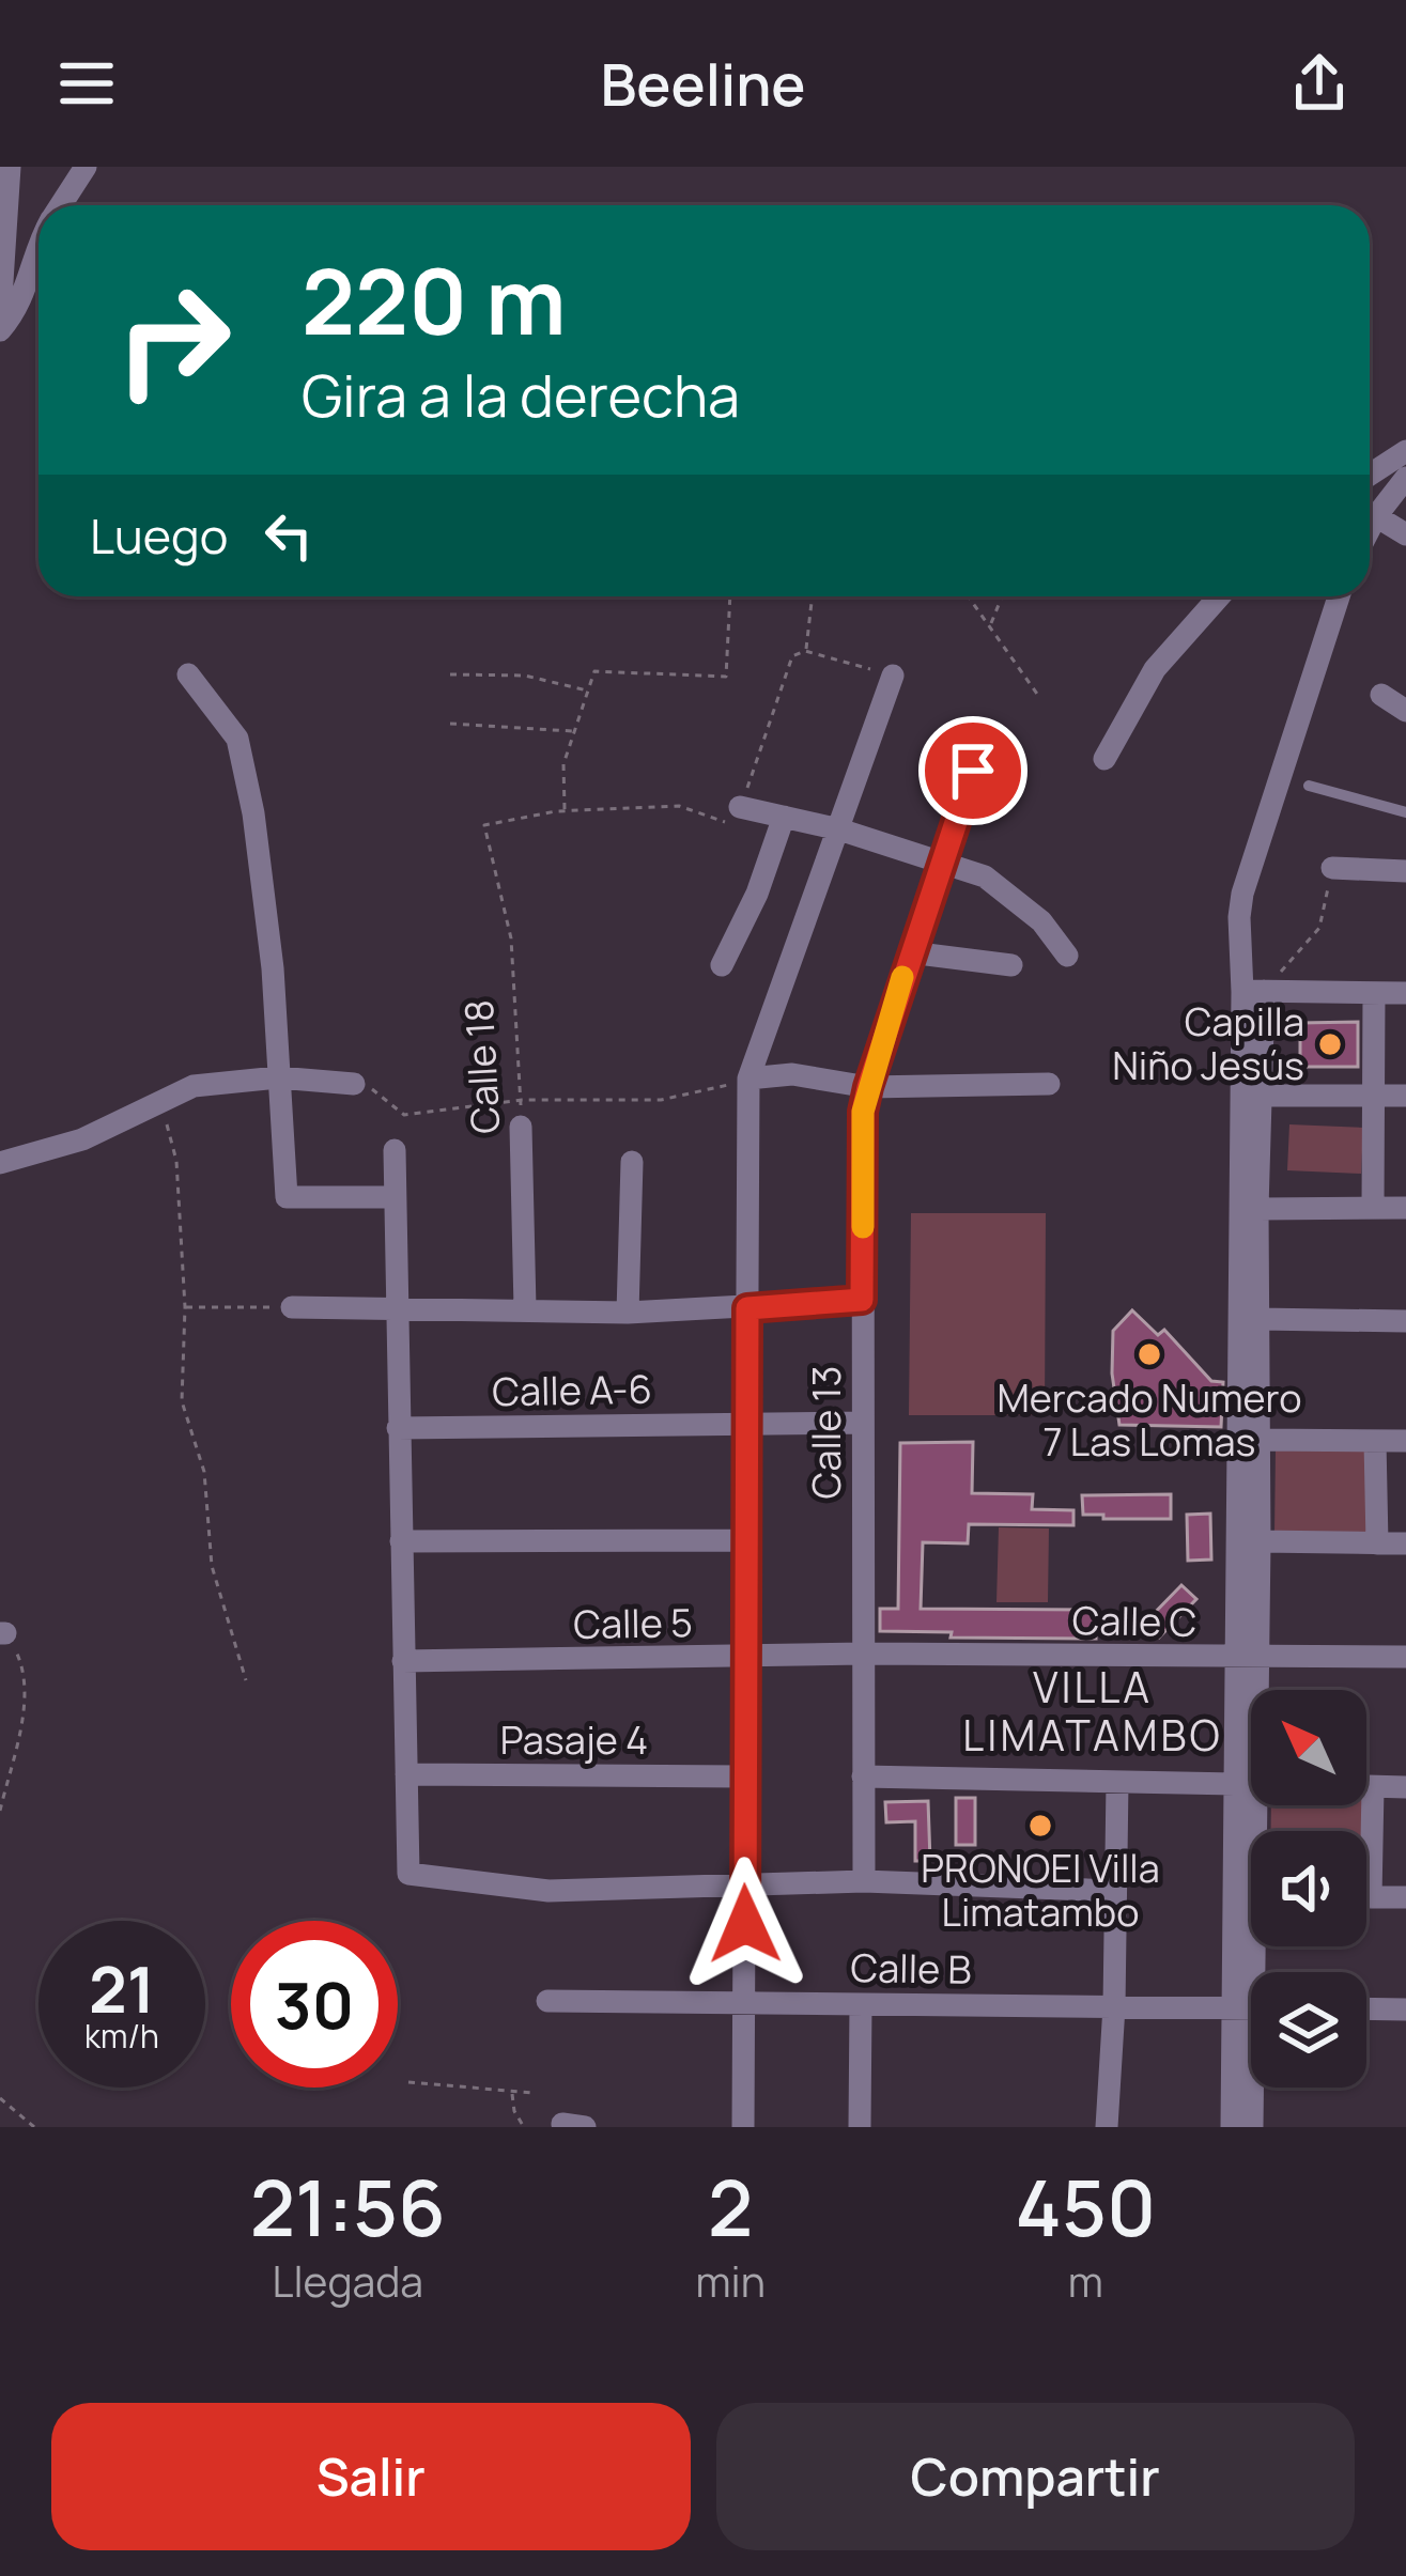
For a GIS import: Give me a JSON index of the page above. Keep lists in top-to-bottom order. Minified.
{"streets":{"street":["Calle 18","Calle A-6","Calle 13","Calle C","Calle 5","Pasaje 4","Calle B"]},"crossings":[["Calle A-6","Calle 13"],["Calle 13","Calle C"],["Calle 13","Calle 5"],["Calle C","Calle 5"]],"districts":["VILLA LIMATAMBO"],"places":["Capilla Niño Jesús","Mercado Numero 7 Las Lomas","PRONOEI Villa Limatambo"],"north":"top left","page":{"header":"Beeline","turn":["220 m","Gira a la derecha"],"then":"Luego","speed":"21 km/h","limit":"30","eta":["21:56","Llegada","2","min","450","m"],"buttons":["Salir","Compartir"]}}
